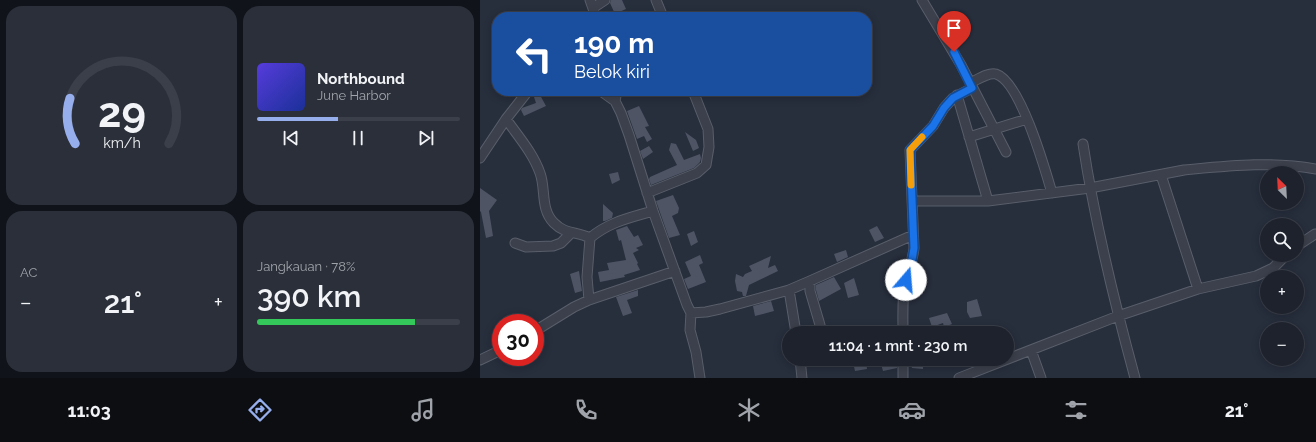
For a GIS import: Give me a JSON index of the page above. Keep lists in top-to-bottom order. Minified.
{"north":"top left","page":{"turn":["190 m","Belok kiri"],"song":["Northbound","June Harbor"],"map_buttons":["+","−"],"tile":["AC",["Jangkauan · 78%","390 km"]],"heat":["−","21°","+"],"limit":"30","trip":"11:04 · 1 mnt · 230 m","tabs":["11:03","21°"],"gauge":["29","km/h"]}}
